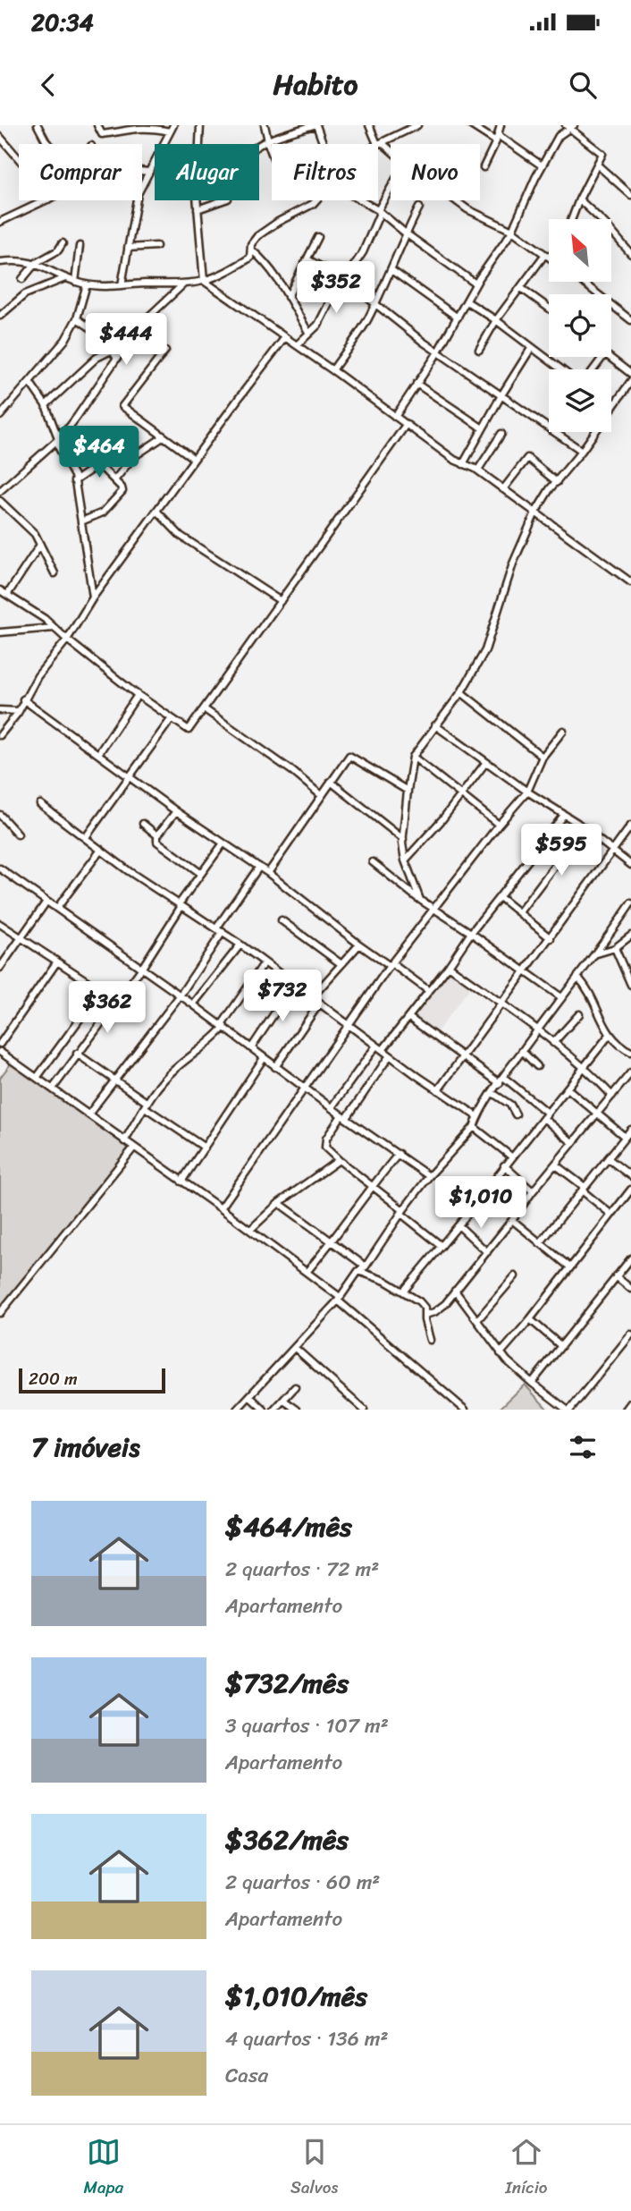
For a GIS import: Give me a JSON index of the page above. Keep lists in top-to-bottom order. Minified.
{"scale_bar":"200 m","north":"top left","page":{"status":"20:34","header":"Habito","chip":["Comprar","Alugar","Filtros","Novo"],"price":["$352","$444","$464","$595","$732","$362","$1,010"],"scale":"200 m","heading":"7 imóveis","list":[{"name":"$464/mês","note":"2 quartos · 72 m² · Apartamento"},{"name":"$732/mês","note":"3 quartos · 107 m² · Apartamento"},{"name":"$362/mês","note":"2 quartos · 60 m² · Apartamento"},{"name":"$1,010/mês","note":"4 quartos · 136 m² · Casa"}],"tabs":["Mapa","Salvos","Início"]}}
